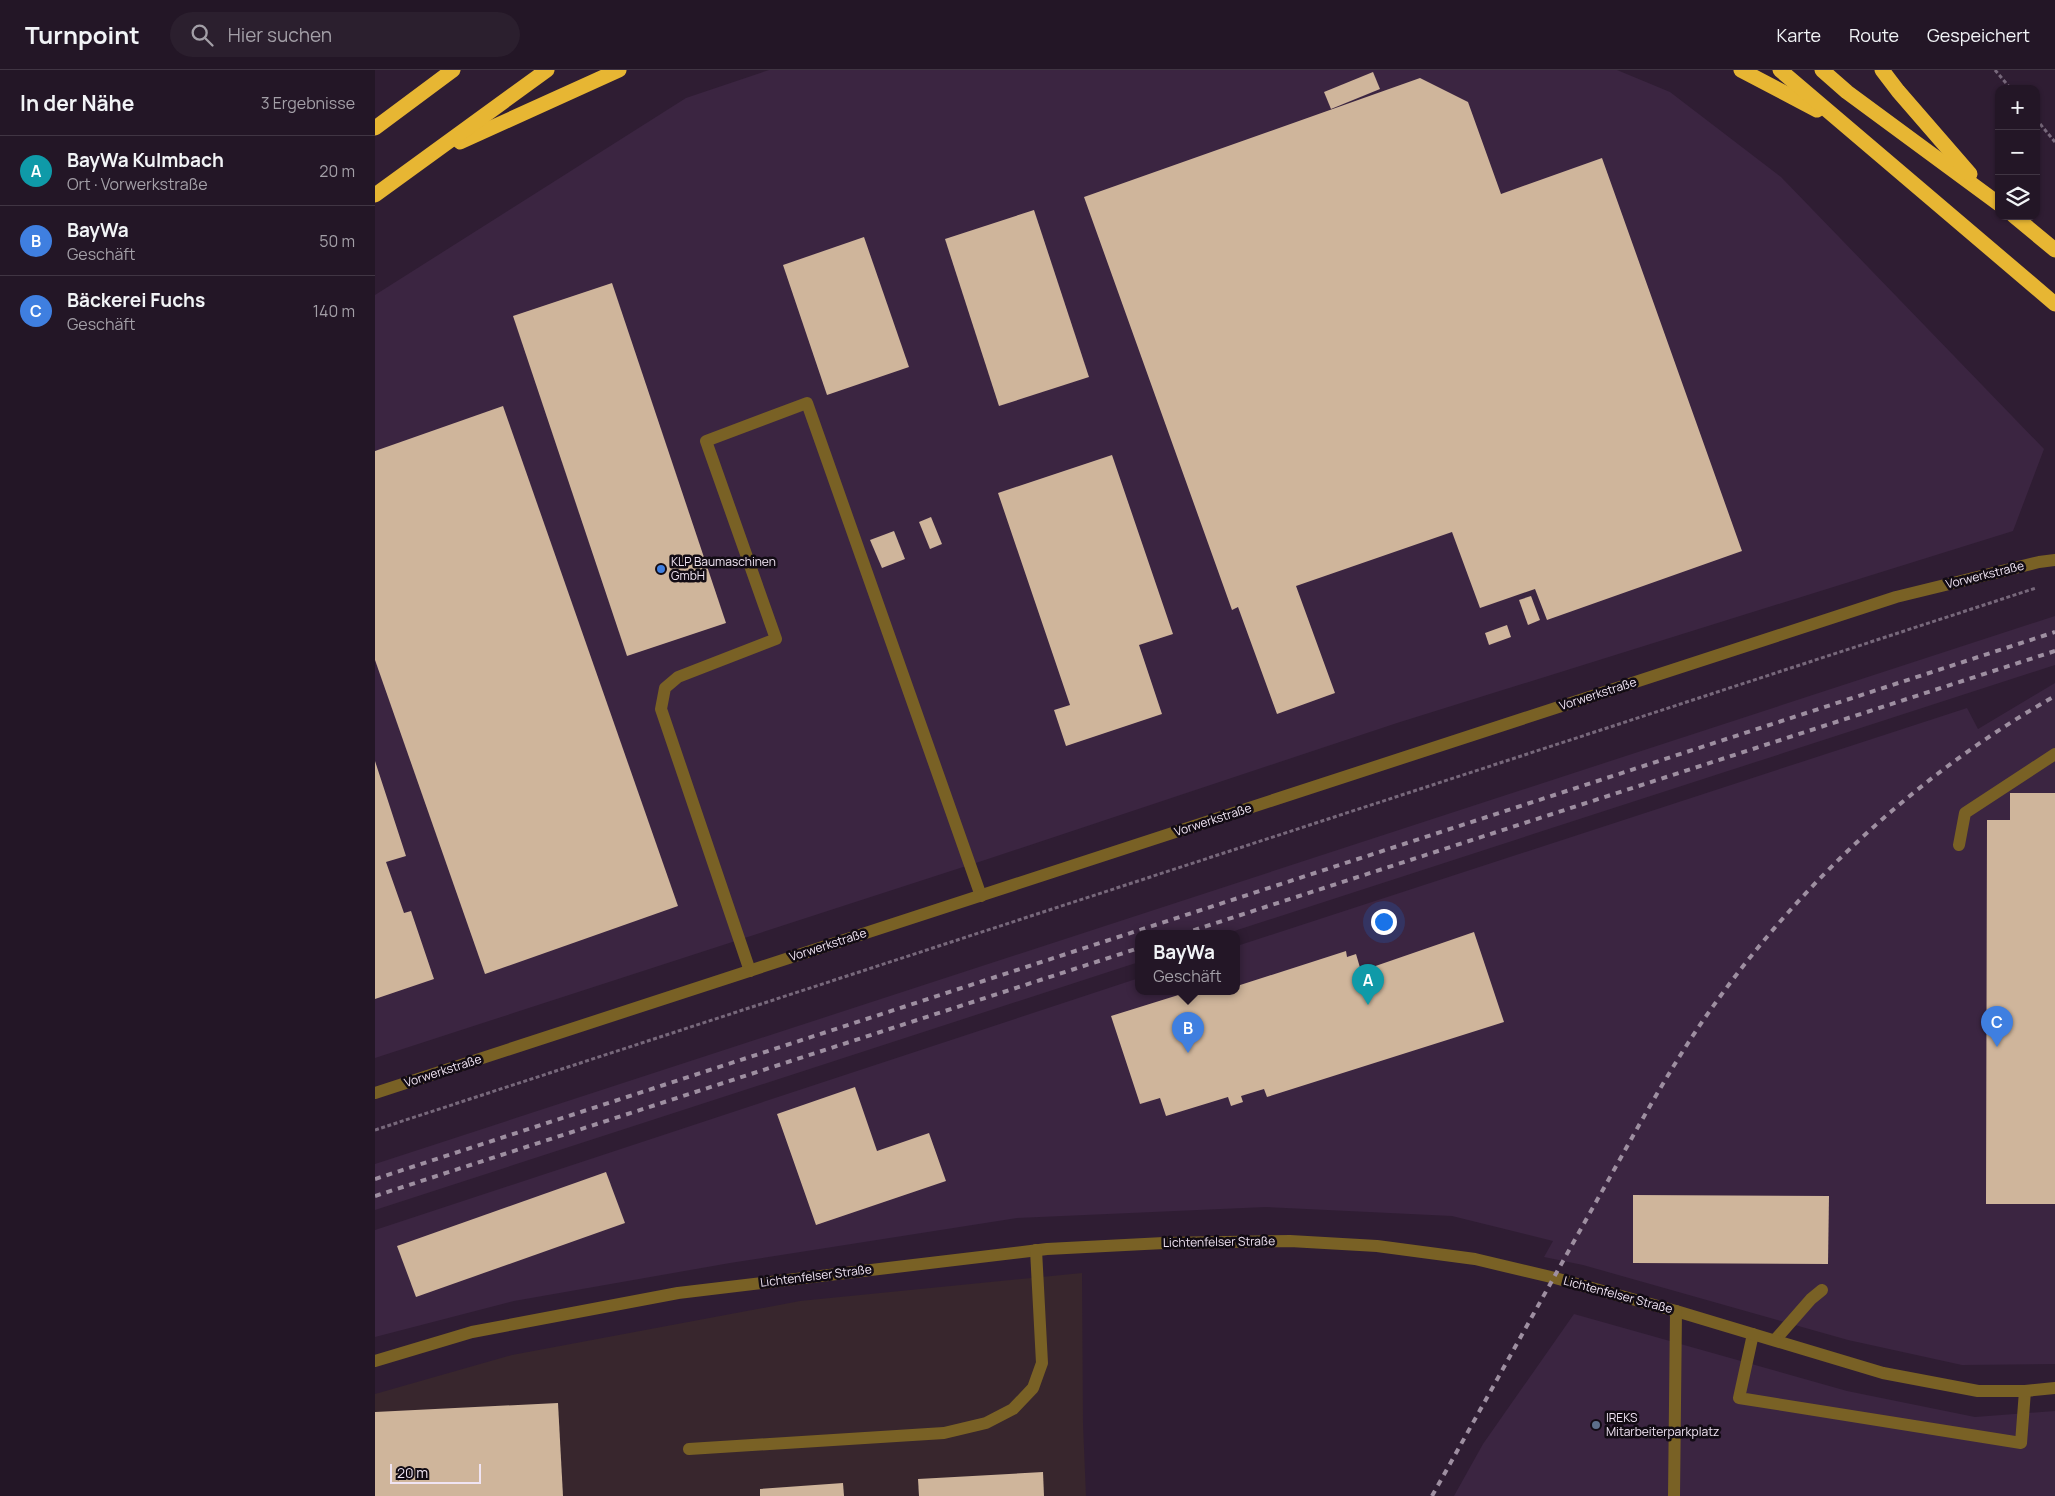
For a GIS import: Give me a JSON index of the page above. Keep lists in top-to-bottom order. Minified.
{"streets":{"street":["Vorwerkstraße","Lichtenfelser Straße"]},"places":["KLP Baumaschinen GmbH","IREKS Mitarbeiterparkplatz"],"scale_bar":"20 m","page":{"header":"Turnpoint","search":"Hier suchen","nav":["Karte","Route","Gespeichert"],"heading":["In der Nähe","3 Ergebnisse"],"map_buttons":["+","−"],"list":[{"mark":"A","name":"BayWa Kulmbach","note":"Ort · Vorwerkstraße","value":"20 m"},{"mark":"B","name":"BayWa","note":"Geschäft","value":"50 m"},{"mark":"C","name":"Bäckerei Fuchs","note":"Geschäft","value":"140 m"}],"popup":["BayWa","Geschäft"],"pins":["A","C","B"],"scale":"20 m"}}
